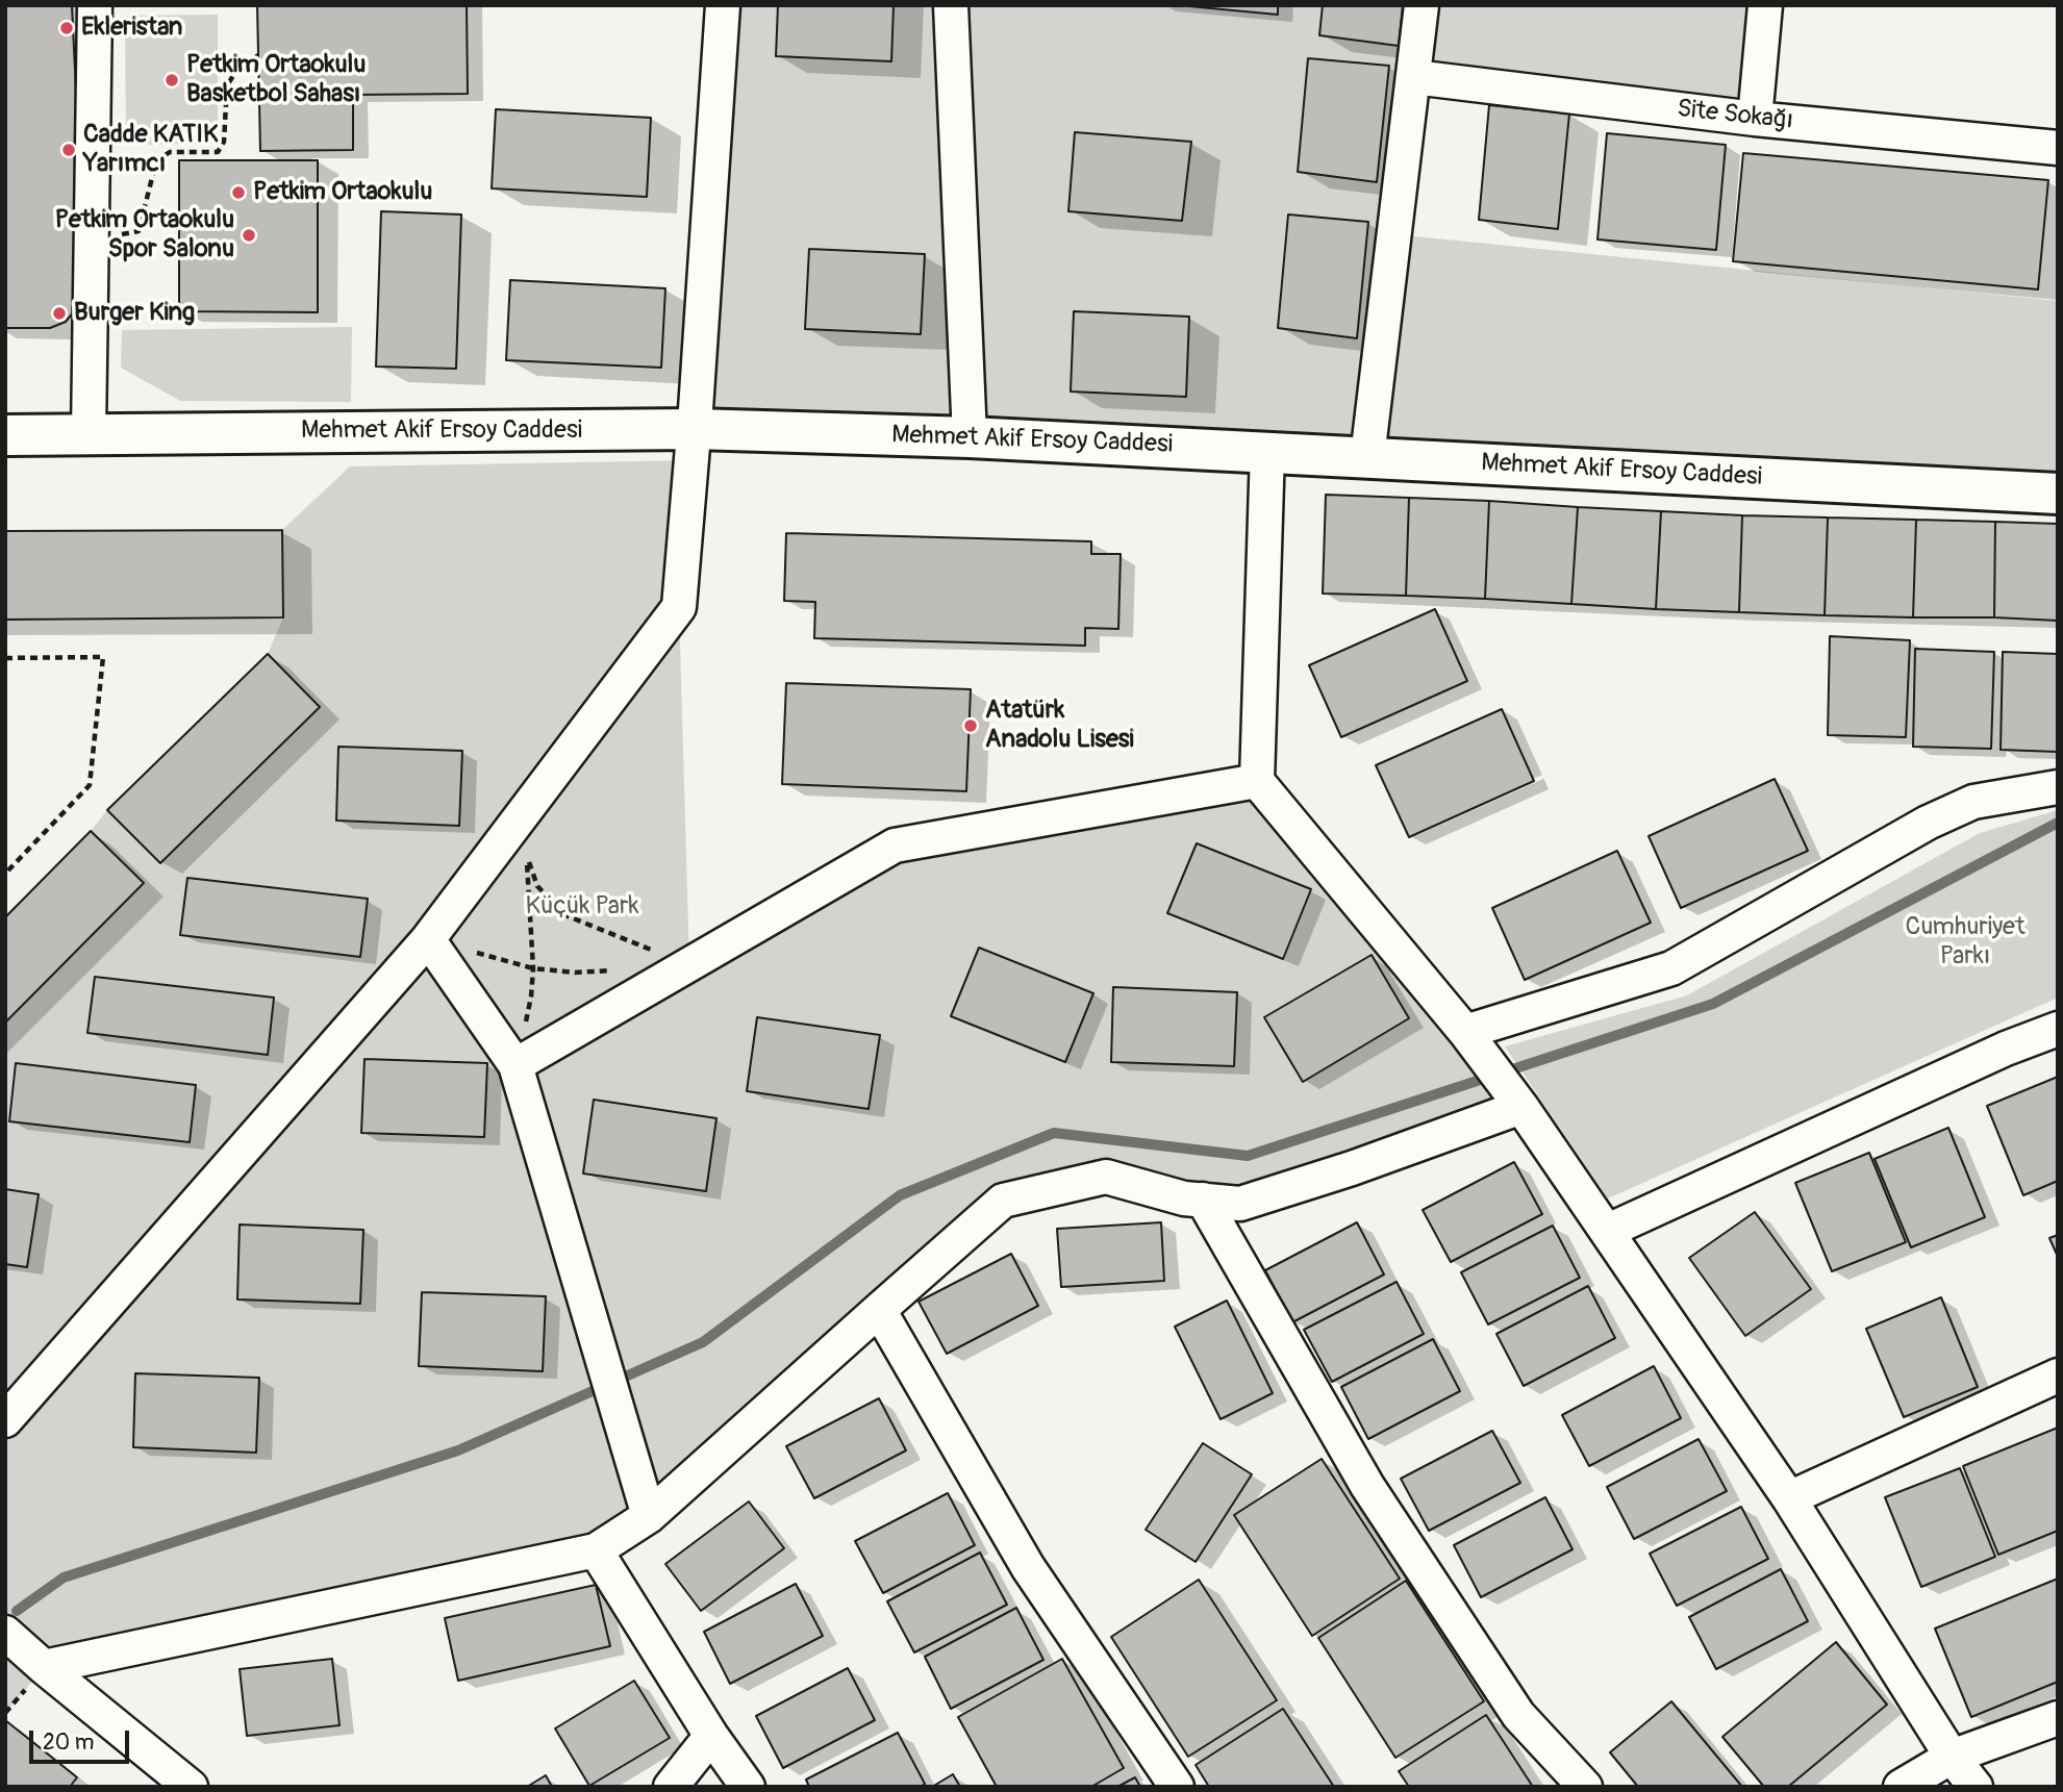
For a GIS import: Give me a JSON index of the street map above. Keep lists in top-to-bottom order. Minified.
{"streets":{"main road":["Mehmet Akif Ersoy Caddesi"],"street":["Site Sokağı"]},"parks":["Küçük Park","Cumhuriyet Parkı"],"places":["Ekleristan","Petkim Ortaokulu Basketbol Sahası","Cadde KATIK Yarımcı","Petkim Ortaokulu","Petkim Ortaokulu Spor Salonu","Burger King","Atatürk Anadolu Lisesi"],"scale_bar":"20 m"}
